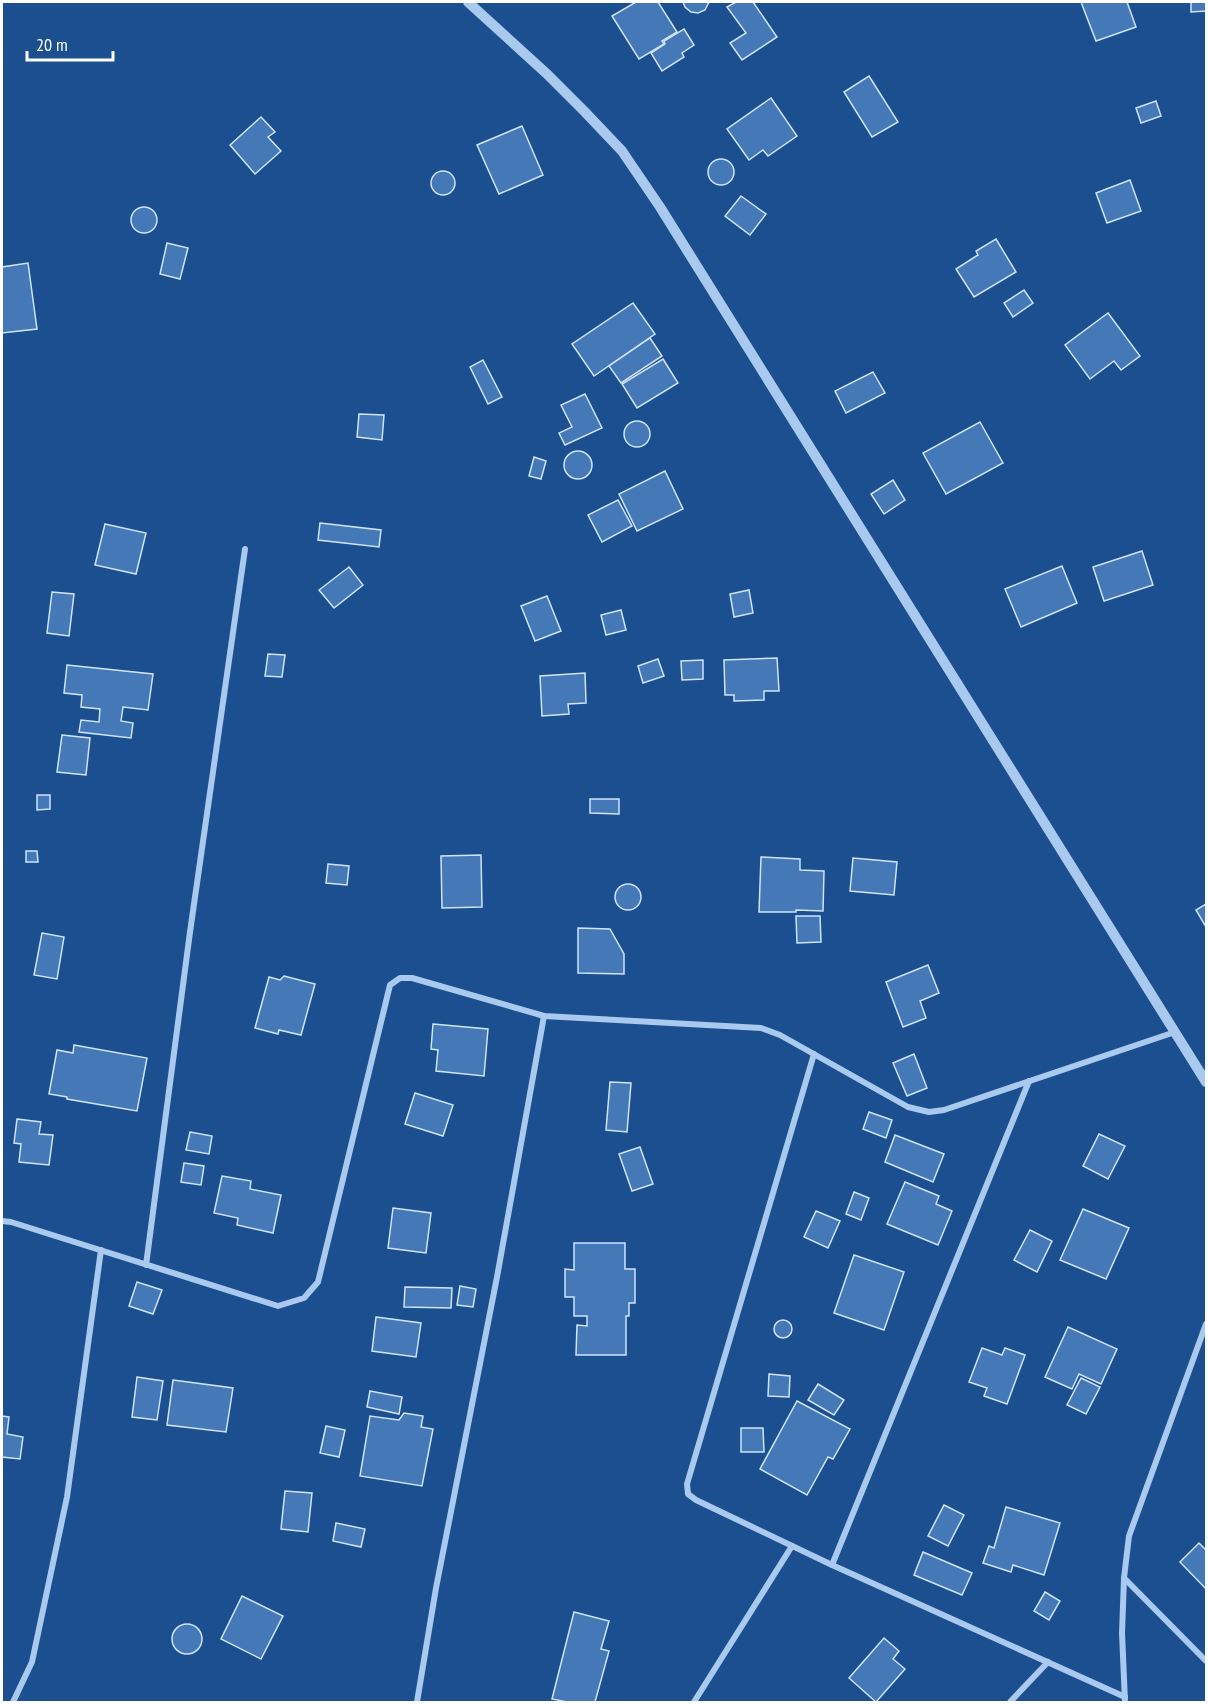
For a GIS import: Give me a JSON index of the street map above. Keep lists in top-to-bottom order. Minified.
{"scale_bar":"20 m"}
